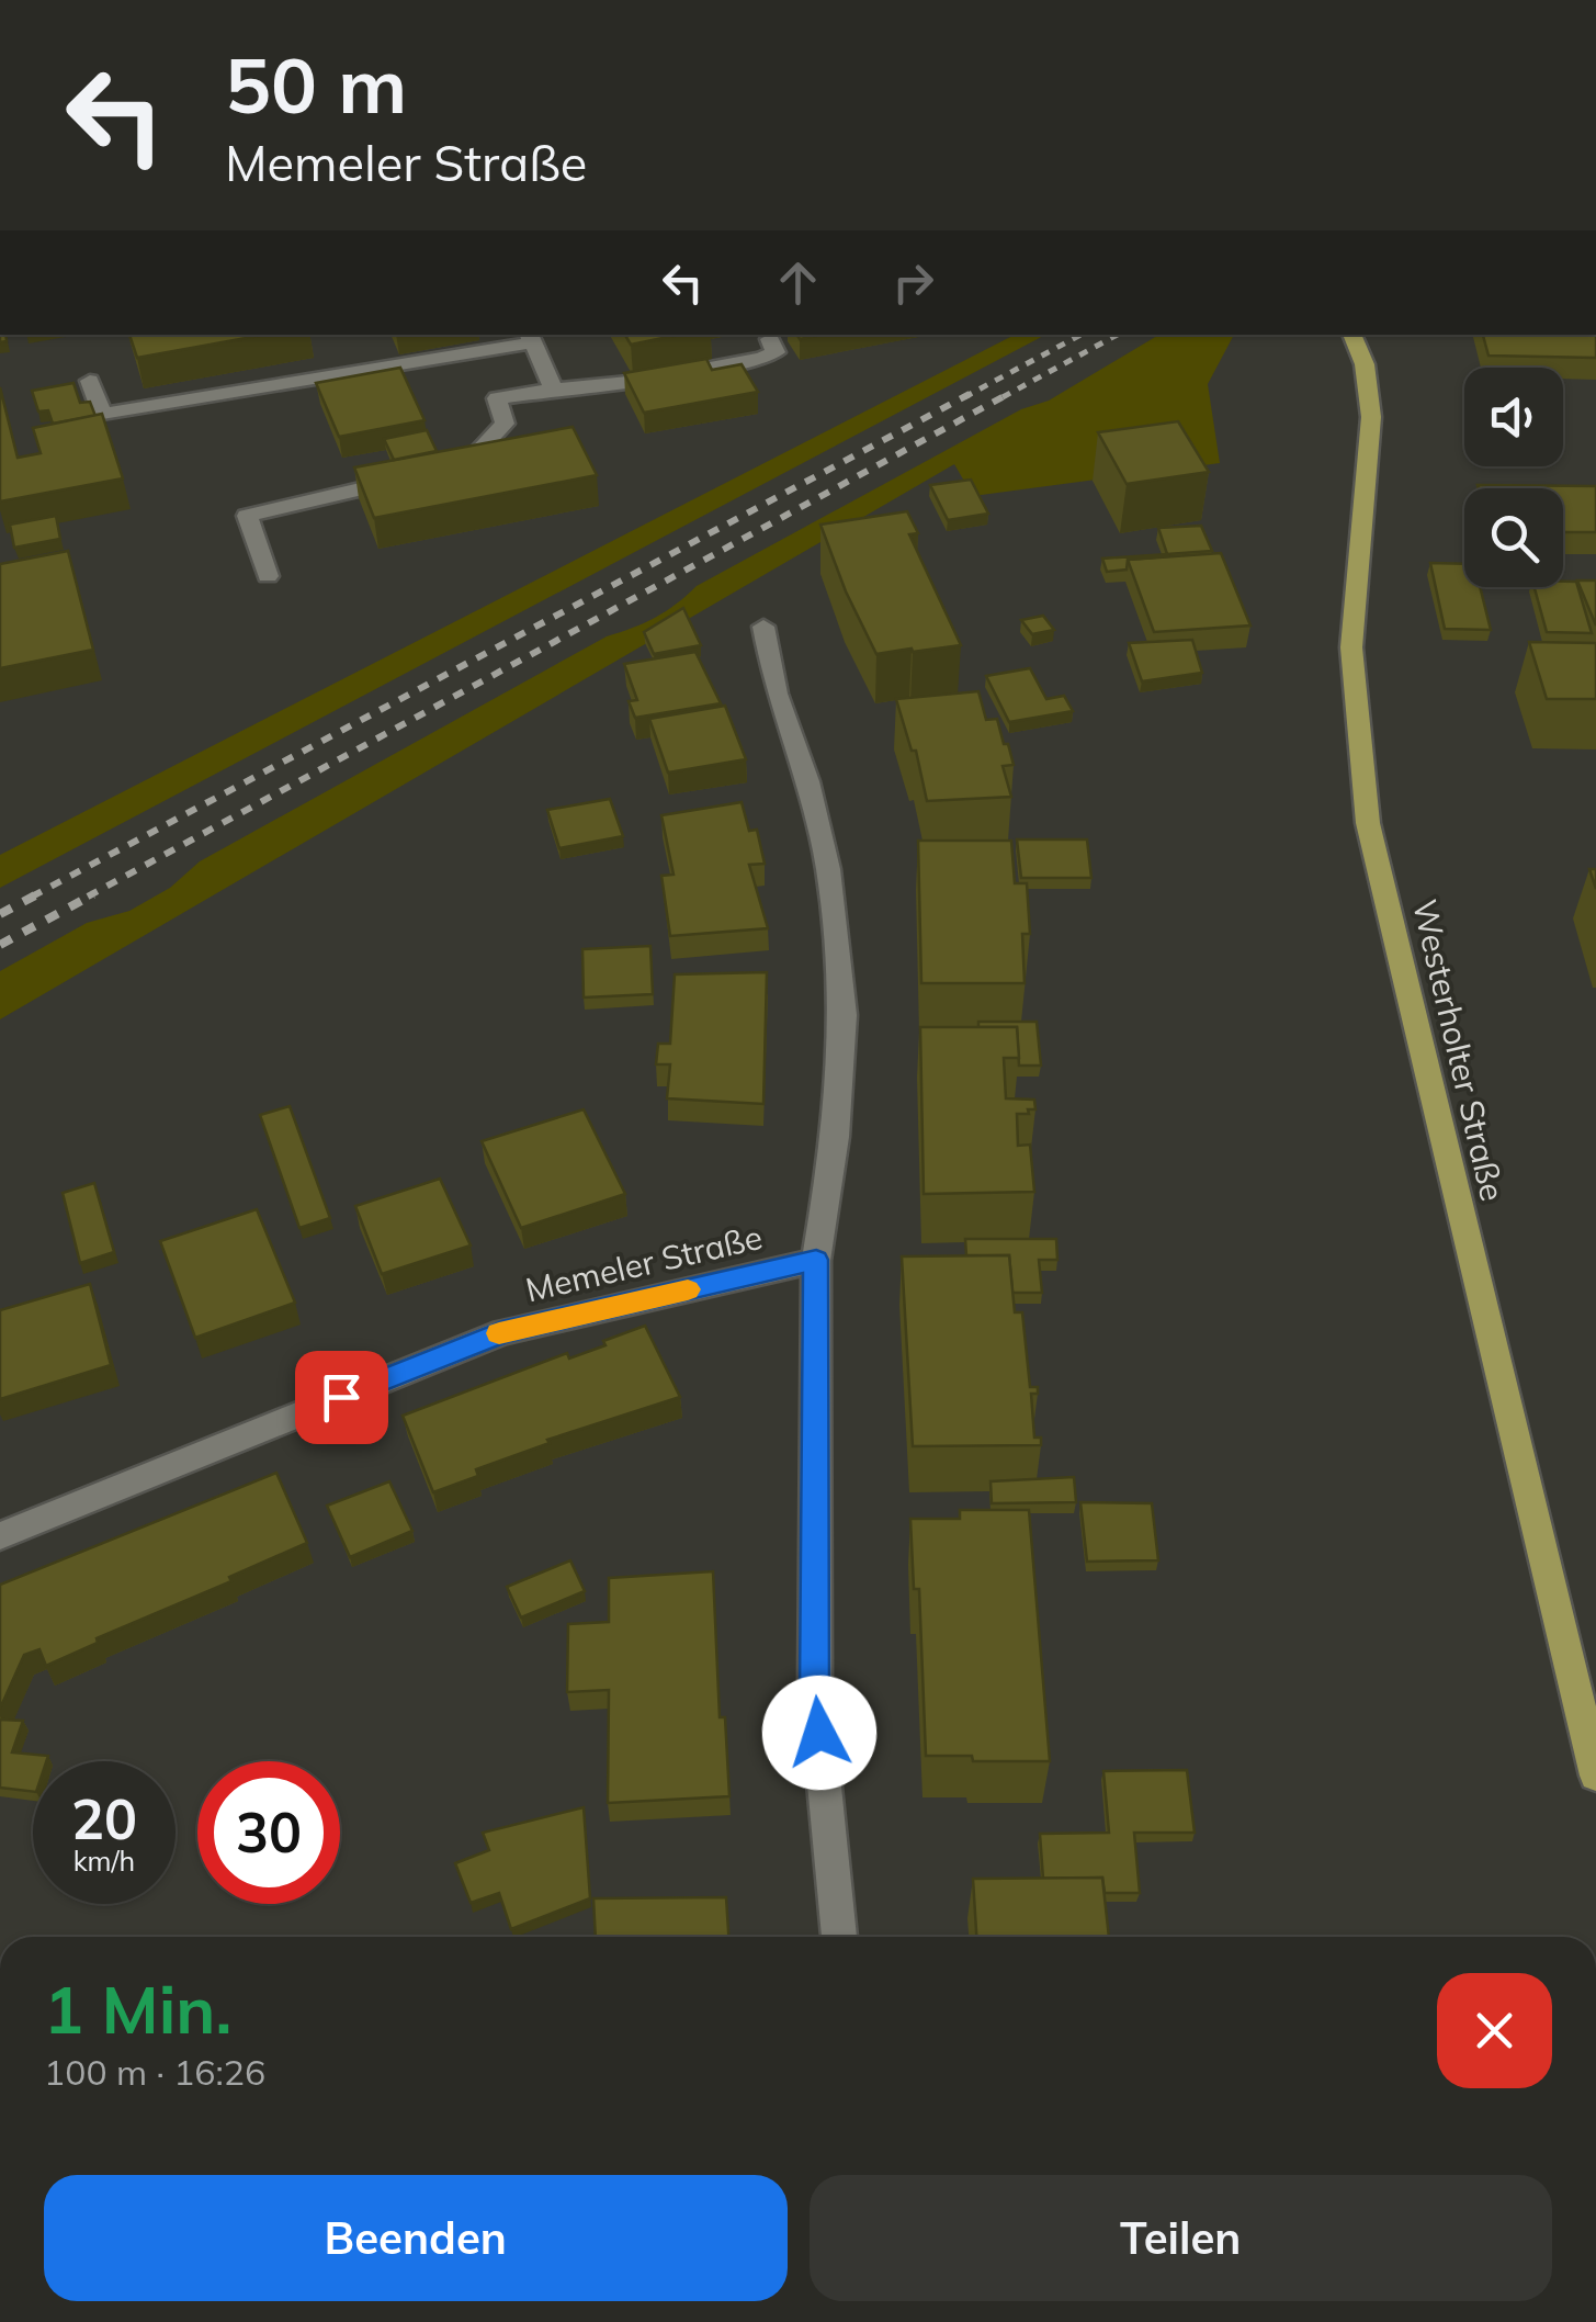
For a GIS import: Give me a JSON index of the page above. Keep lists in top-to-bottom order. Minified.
{"streets":{"main road":["Westerholter Straße"],"street":["Memeler Straße"]},"page":{"turn":["50 m","Memeler Straße"],"speed":"20 km/h","limit":"30","heading":["1 Min.","100 m · 16:26"],"buttons":["Beenden","Teilen"]}}
